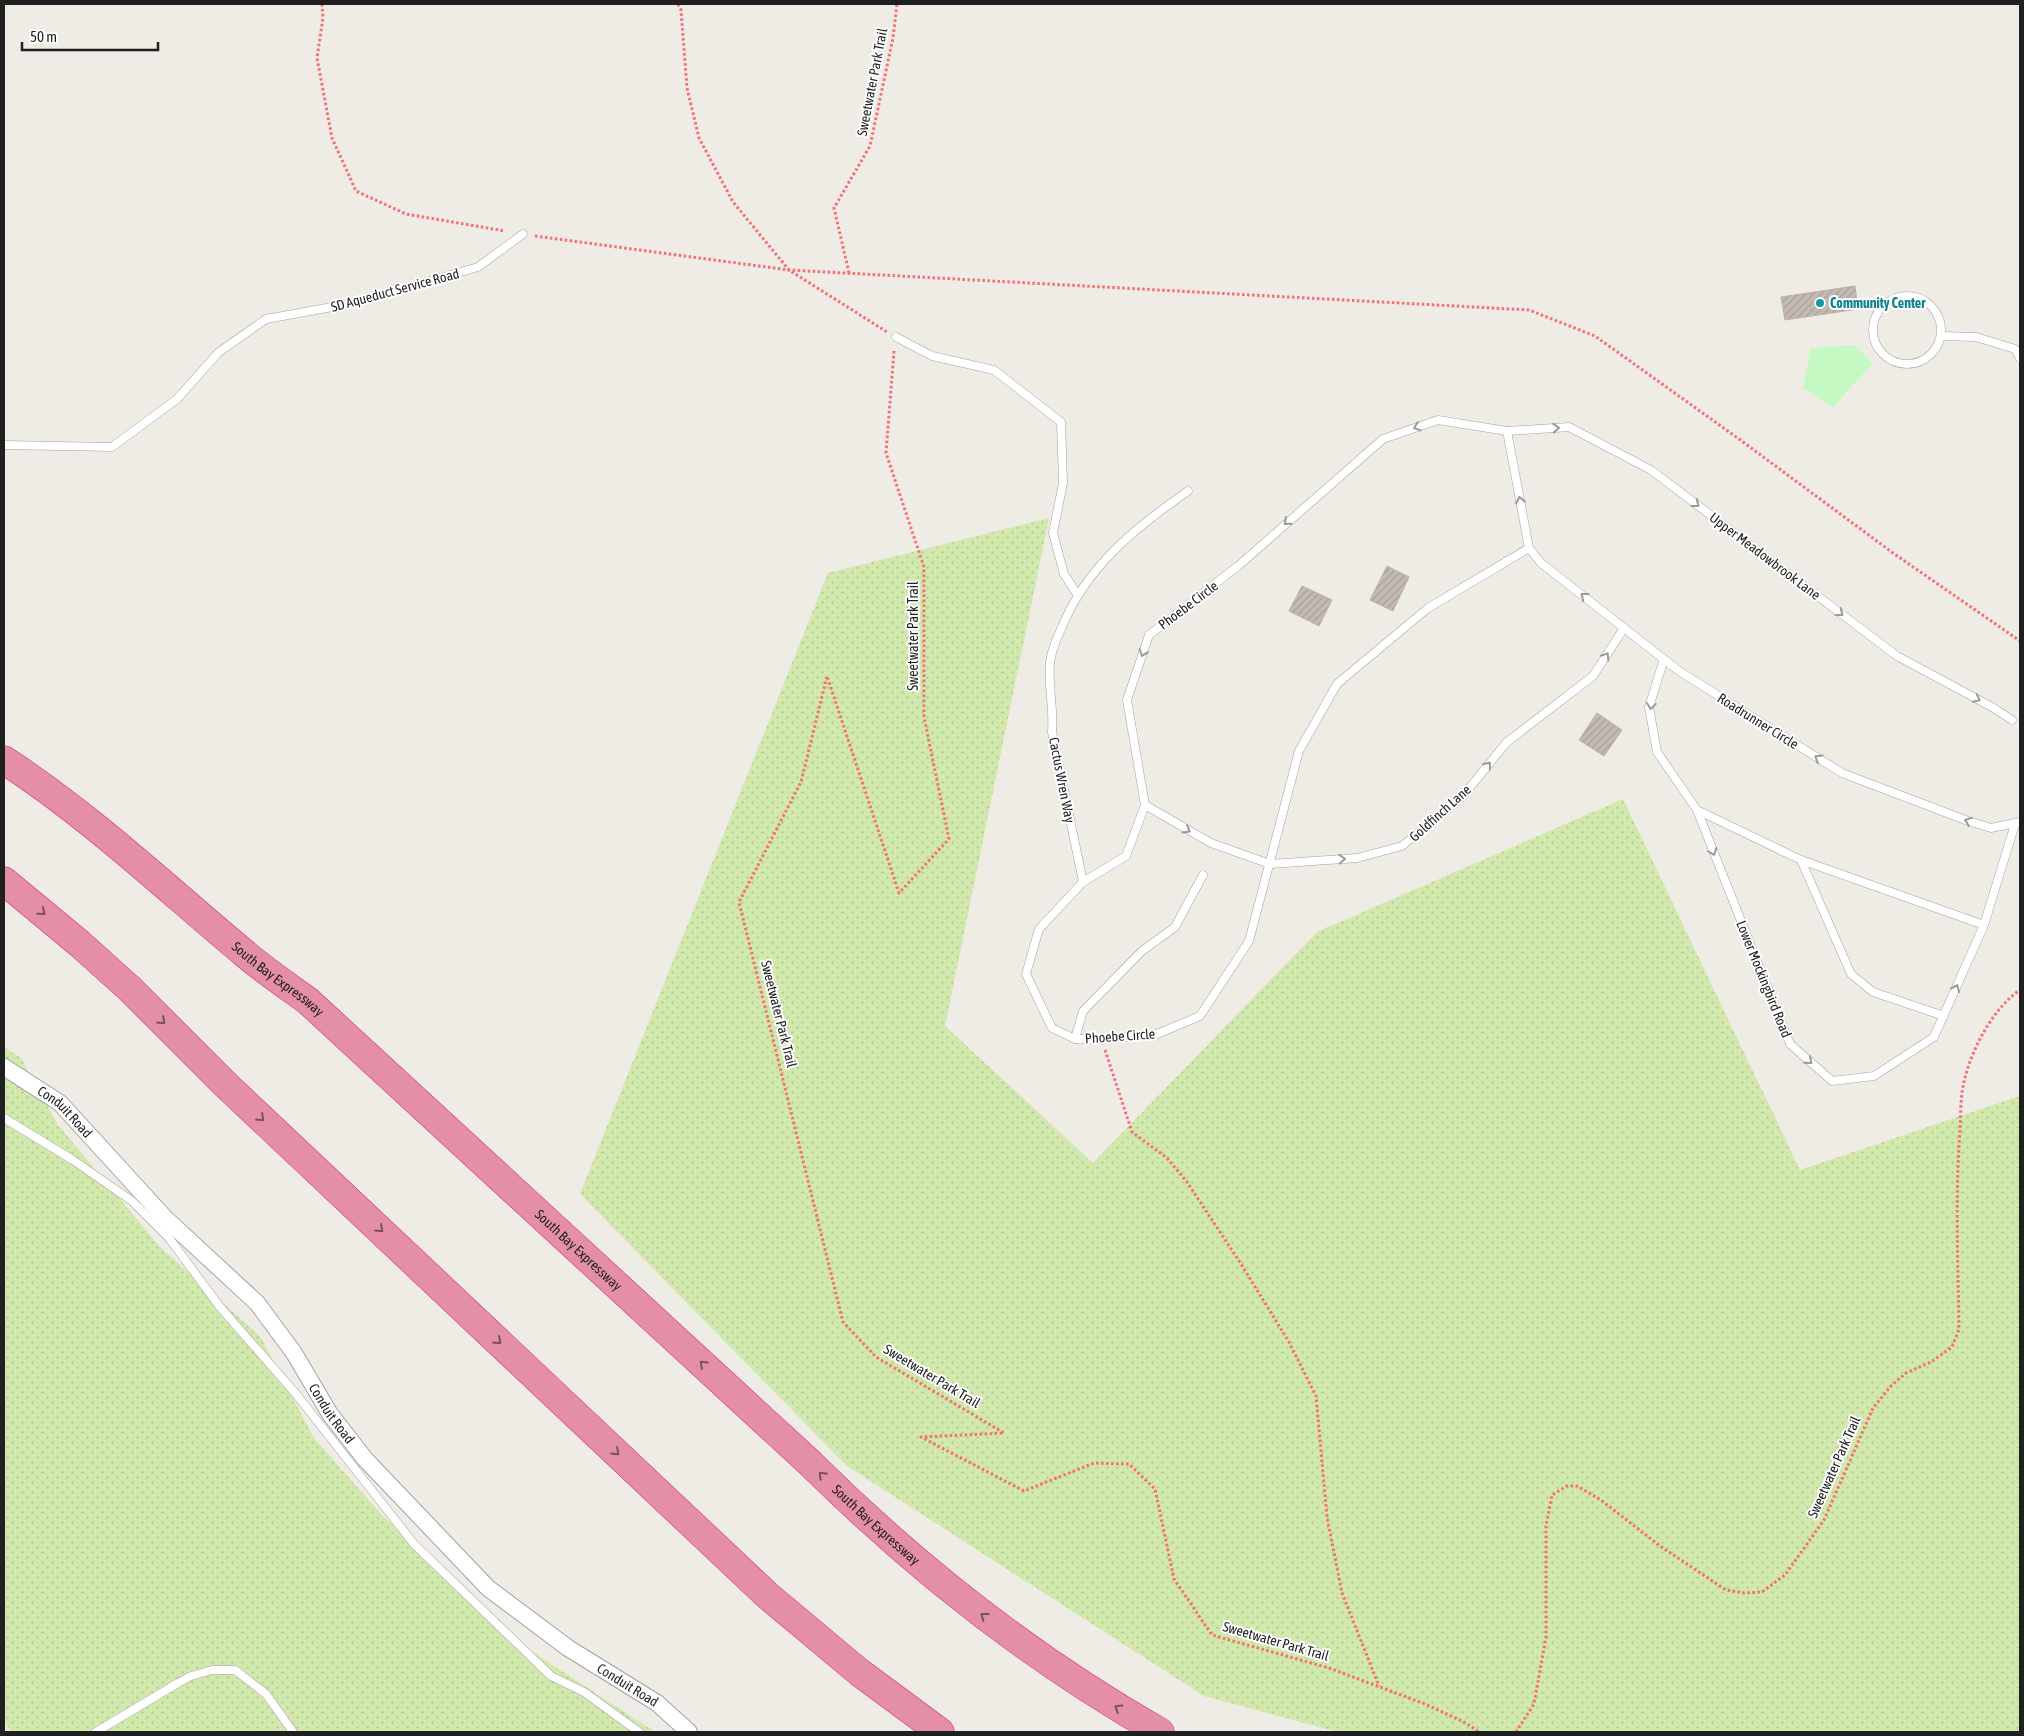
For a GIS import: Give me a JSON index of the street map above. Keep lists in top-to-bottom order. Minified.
{"streets":{"highway":["South Bay Expressway"],"street":["Conduit Road"],"lane":["SD Aqueduct Service Road","Upper Meadowbrook Lane","Phoebe Circle","Roadrunner Circle","Cactus Wren Way","Goldfinch Lane","Lower Mockingbird Road"],"path":["Sweetwater Park Trail"]},"crossings":[["Upper Meadowbrook Lane","Phoebe Circle"],["Phoebe Circle","Roadrunner Circle"],["Phoebe Circle","Cactus Wren Way"],["Phoebe Circle","Goldfinch Lane"],["Roadrunner Circle","Goldfinch Lane"],["Roadrunner Circle","Lower Mockingbird Road"]],"one_way":["Upper Meadowbrook Lane","Roadrunner Circle","Goldfinch Lane"],"places":["Community Center"],"scale_bar":"50 m"}
